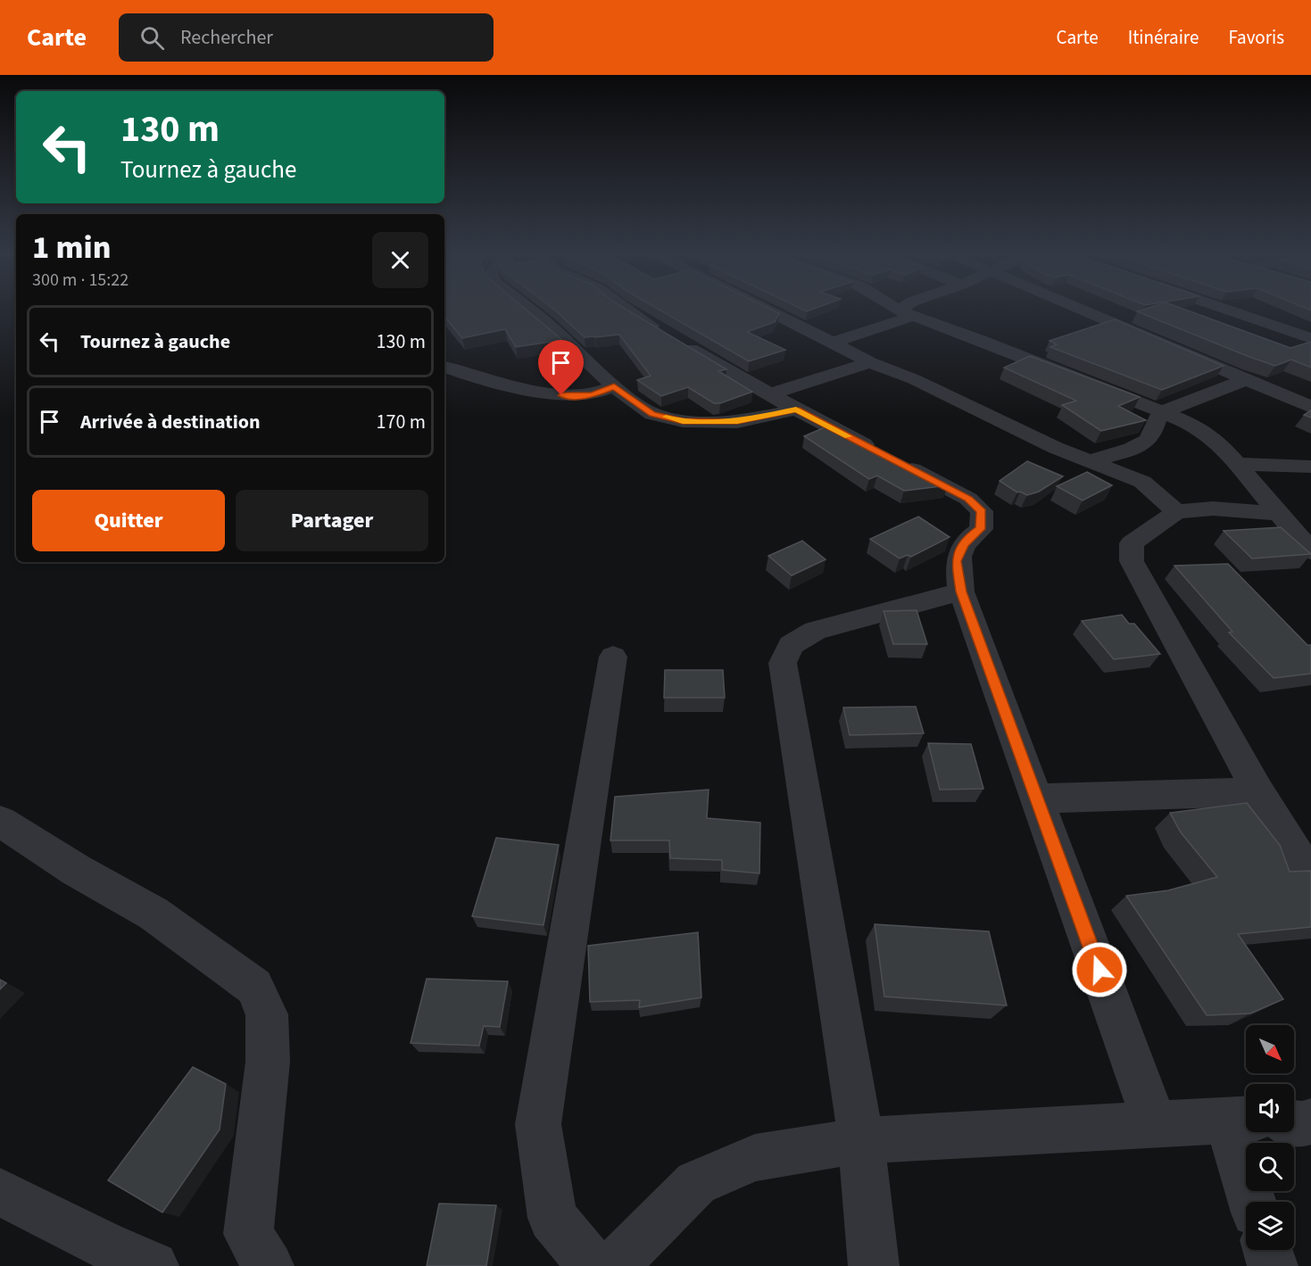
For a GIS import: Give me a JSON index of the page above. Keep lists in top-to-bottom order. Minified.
{"north":"bottom right","page":{"header":"Carte","search":"Rechercher","nav":["Carte","Itinéraire","Favoris"],"turn":["130 m","Tournez à gauche"],"heading":["1 min","300 m · 15:22"],"list":[{"name":"Tournez à gauche","value":"130 m"},{"name":"Arrivée à destination","value":"170 m"}],"buttons":["Quitter","Partager"]}}
